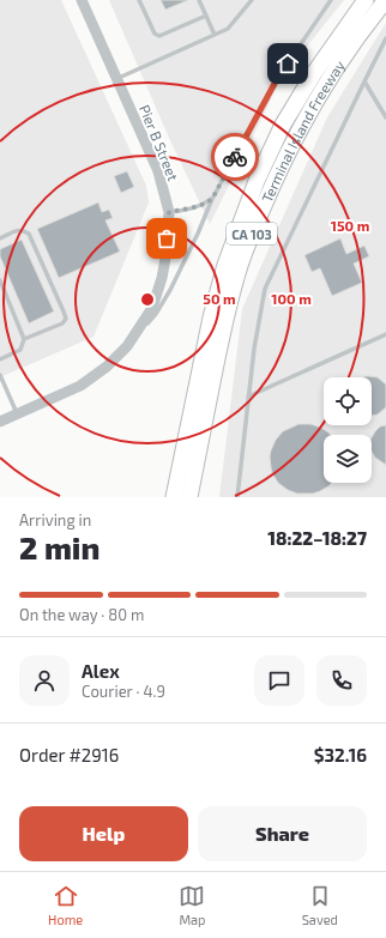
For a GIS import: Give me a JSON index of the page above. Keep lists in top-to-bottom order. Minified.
{"streets":{"highway":["Terminal Island Freeway","CA 103"],"street":["Pier B Street"]},"page":{"heading":["2 min","Arriving in","18:22–18:27"],"panel":["Alex","Courier · 4.9","Order #2916","$32.16"],"bar":"On the way · 80 m","buttons":["Help","Share"],"tabs":["Home","Map","Saved"]},"rings":["150 m","50 m","100 m"]}
